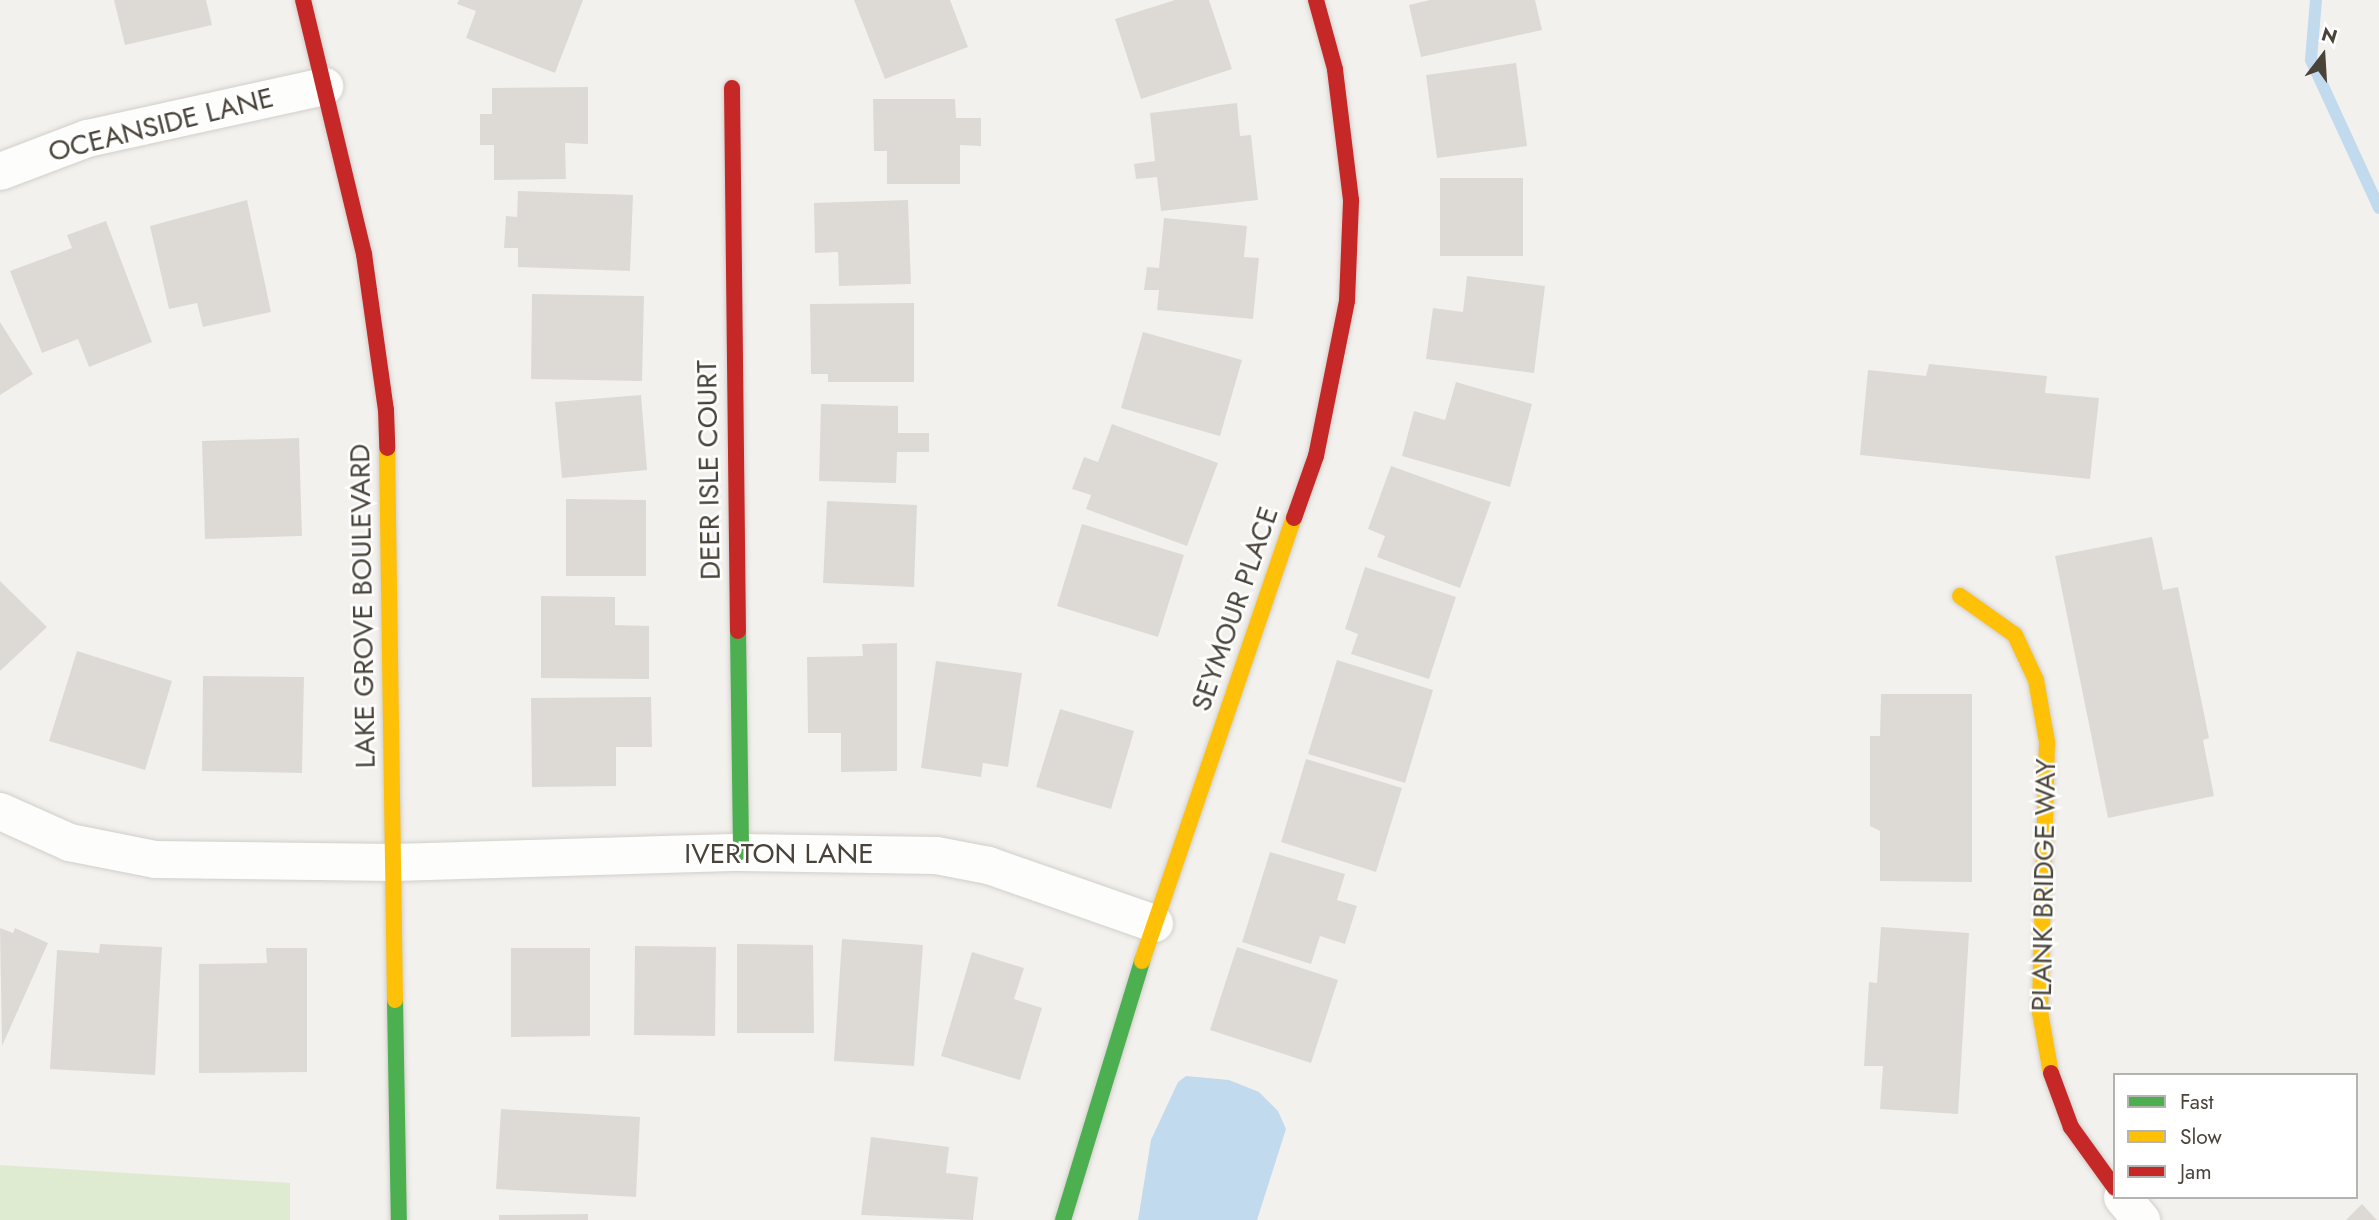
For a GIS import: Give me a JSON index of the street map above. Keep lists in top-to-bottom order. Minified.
{"streets":{"street":["OCEANSIDE LANE","DEER ISLE COURT","LAKE GROVE BOULEVARD","SEYMOUR PLACE","IVERTON LANE","PLANK BRIDGE WAY"]},"crossings":[["OCEANSIDE LANE","LAKE GROVE BOULEVARD"],["DEER ISLE COURT","IVERTON LANE"],["LAKE GROVE BOULEVARD","IVERTON LANE"],["SEYMOUR PLACE","IVERTON LANE"]],"legend":["Fast","Slow","Jam"],"north":"top"}
